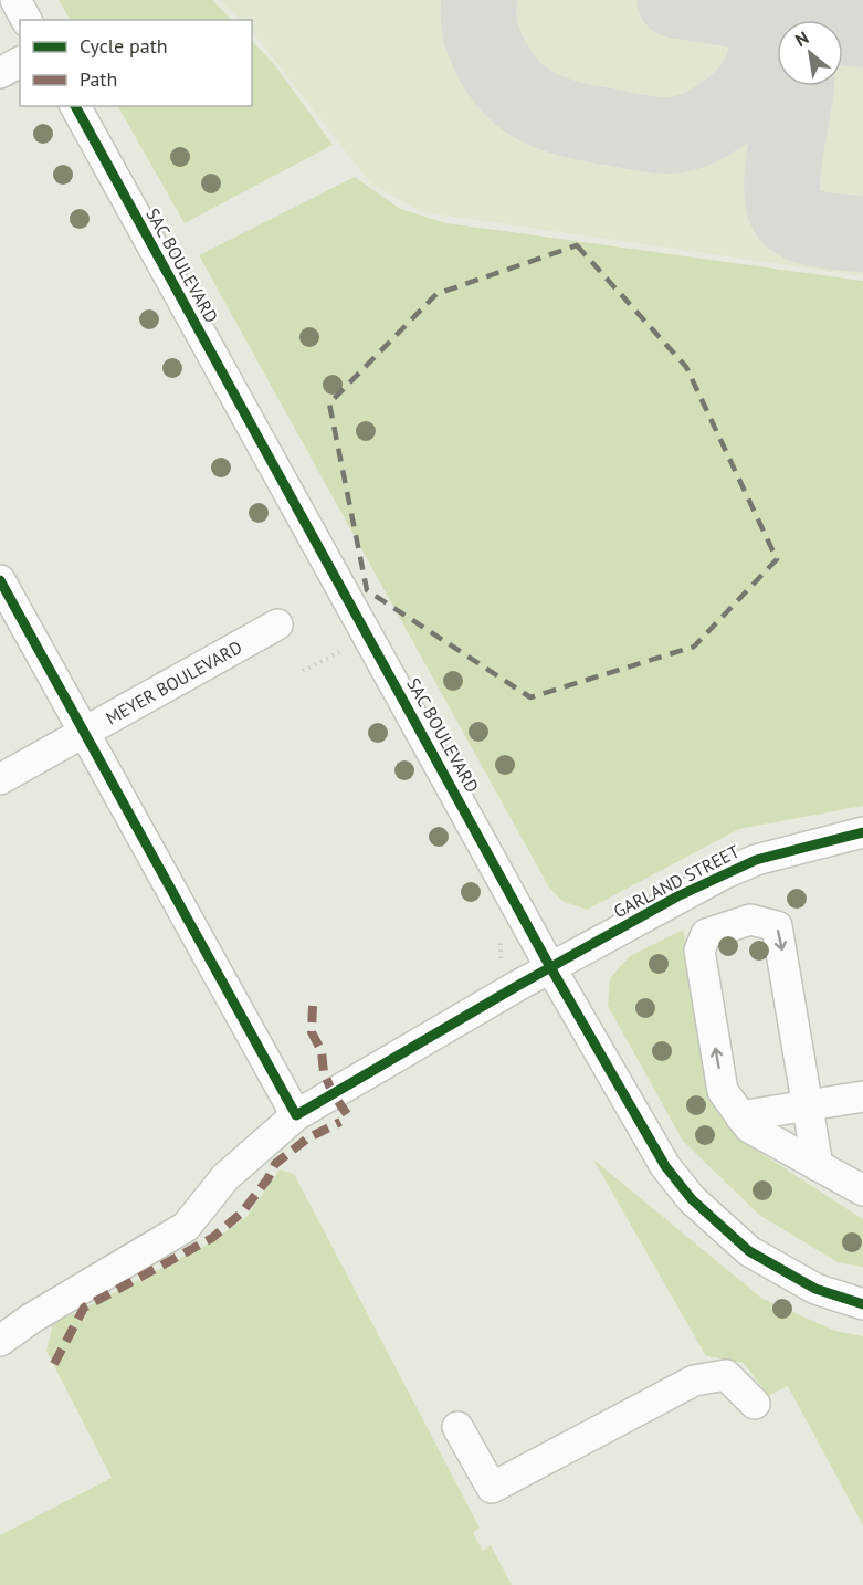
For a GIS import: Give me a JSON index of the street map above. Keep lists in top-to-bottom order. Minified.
{"streets":{"street":["SAC BOULEVARD","MEYER BOULEVARD","GARLAND STREET"]},"crossings":[["SAC BOULEVARD","GARLAND STREET"]],"legend":["Cycle path","Path"],"north":"top left"}
